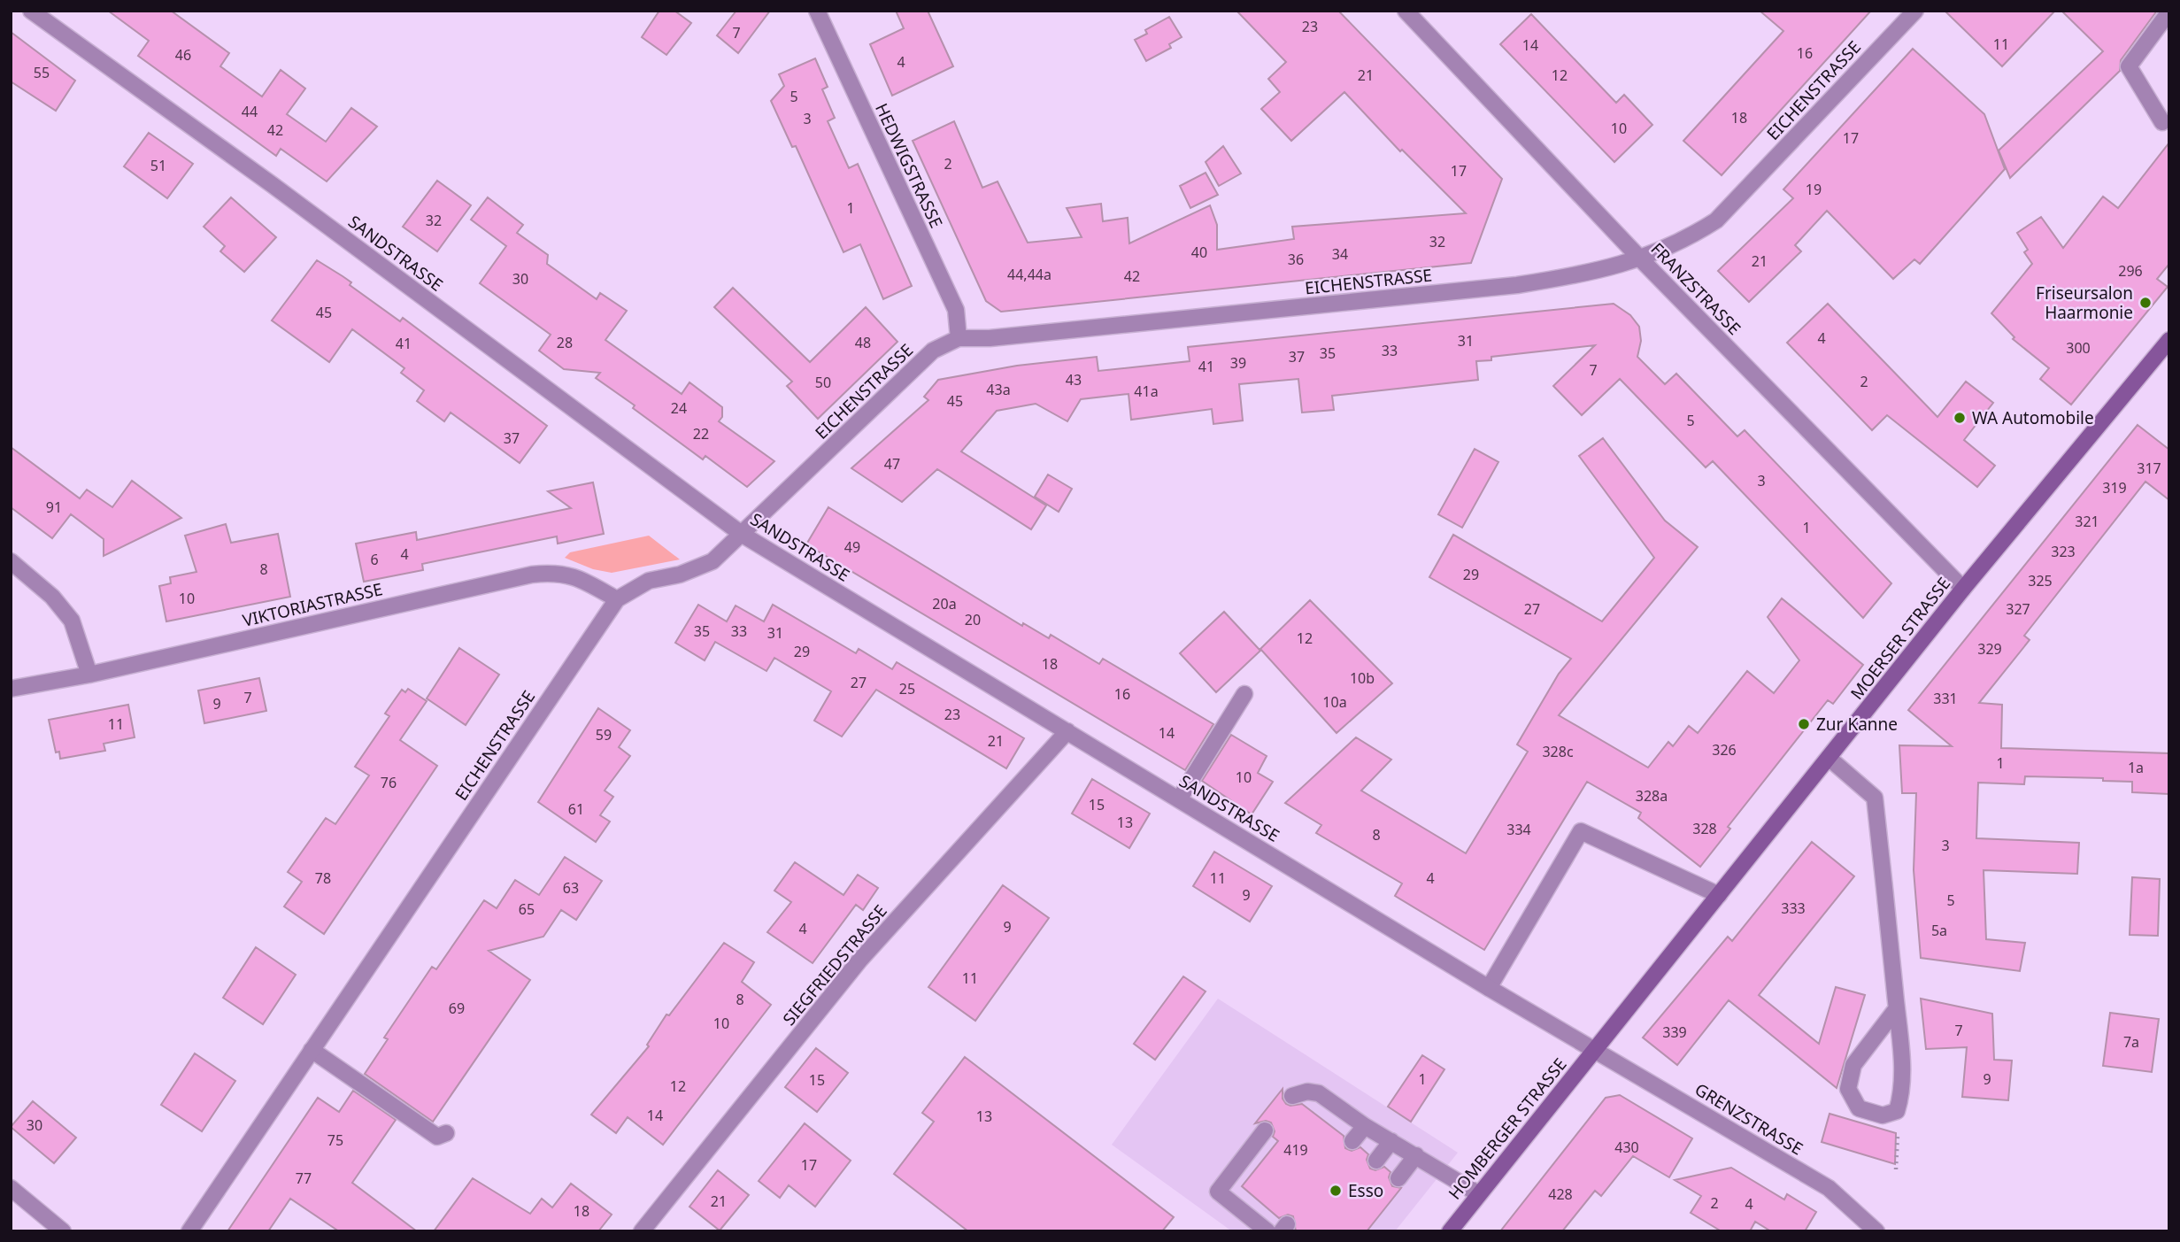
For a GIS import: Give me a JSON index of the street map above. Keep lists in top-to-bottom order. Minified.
{"streets":{"main road":["MOERSER STRASSE","HOMBERGER STRASSE"],"street":["EICHENSTRASSE","HEDWIGSTRASSE","SANDSTRASSE","FRANZSTRASSE","VIKTORIASTRASSE","SIEGFRIEDSTRASSE","GRENZSTRASSE"]},"crossings":[["EICHENSTRASSE","HEDWIGSTRASSE"],["EICHENSTRASSE","SANDSTRASSE"],["EICHENSTRASSE","FRANZSTRASSE"],["EICHENSTRASSE","VIKTORIASTRASSE"],["SANDSTRASSE","MOERSER STRASSE"],["SANDSTRASSE","SIEGFRIEDSTRASSE"],["SANDSTRASSE","GRENZSTRASSE"],["SANDSTRASSE","HOMBERGER STRASSE"],["FRANZSTRASSE","MOERSER STRASSE"],["MOERSER STRASSE","GRENZSTRASSE"],["MOERSER STRASSE","HOMBERGER STRASSE"],["GRENZSTRASSE","HOMBERGER STRASSE"]],"places":["Friseursalon Haarmonie","WA Automobile","Zur Kanne","Esso"],"house_numbers":["23","7","11","14","16","46","4","55","21","12","5","44","18","3","10","42","17","2","51","17","19","1","32","32","40","34","36","21","296","44,44a","42","30","45","4","31","28","48","41","300","33","35","37","39","41","7","43","2","50","43a","41a","45","24","5","22","37","47","317","3","319","91","321","1","49","323","4","6","8","29","325","10","20a","27","327","20","35","33","31","12","329","29","18","10b","27","25","16","7","331","10a","9","23","11","14","59","21","326","328c","1","1a","10","76","328a","15","61","13","328","334","8","3","78","11","4","63","9","5","333","65","9","4","5a","11","8","69","10","7","339","7a","1","9","15","12","14","13","30","75","430","419","17","77","428","21","2","4","18"]}
